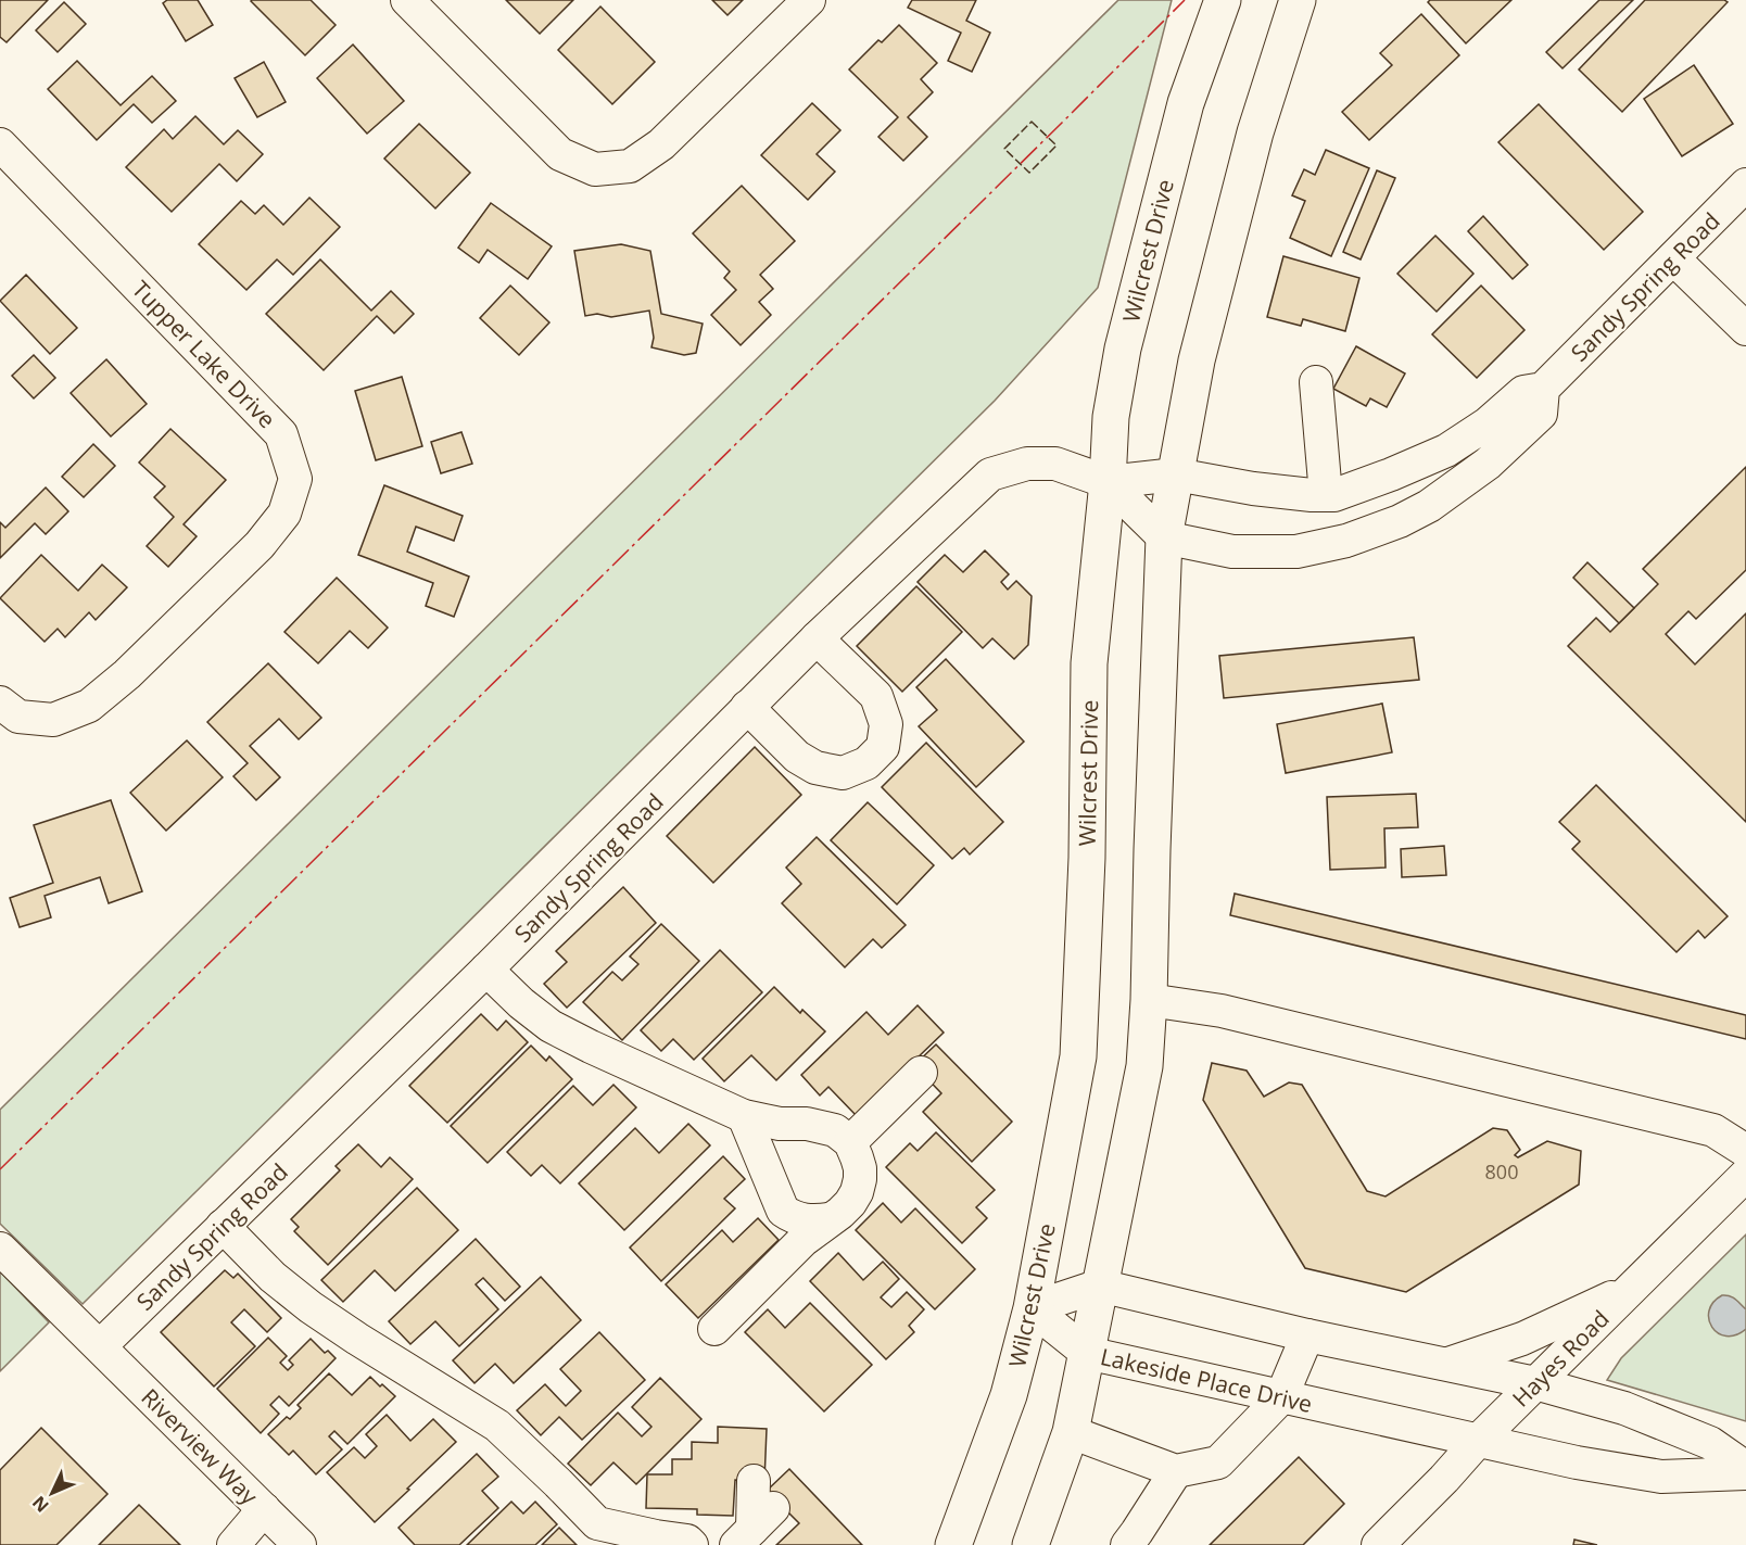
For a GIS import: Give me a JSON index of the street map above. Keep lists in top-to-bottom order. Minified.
{"streets":{"main road":["Wilcrest Drive"],"street":["Sandy Spring Road","Tupper Lake Drive","Hayes Road","Lakeside Place Drive","Riverview Way"]},"crossings":[["Wilcrest Drive","Sandy Spring Road"],["Wilcrest Drive","Lakeside Place Drive"],["Sandy Spring Road","Riverview Way"],["Hayes Road","Lakeside Place Drive"]],"house_numbers":["800"],"north":"bottom left"}
